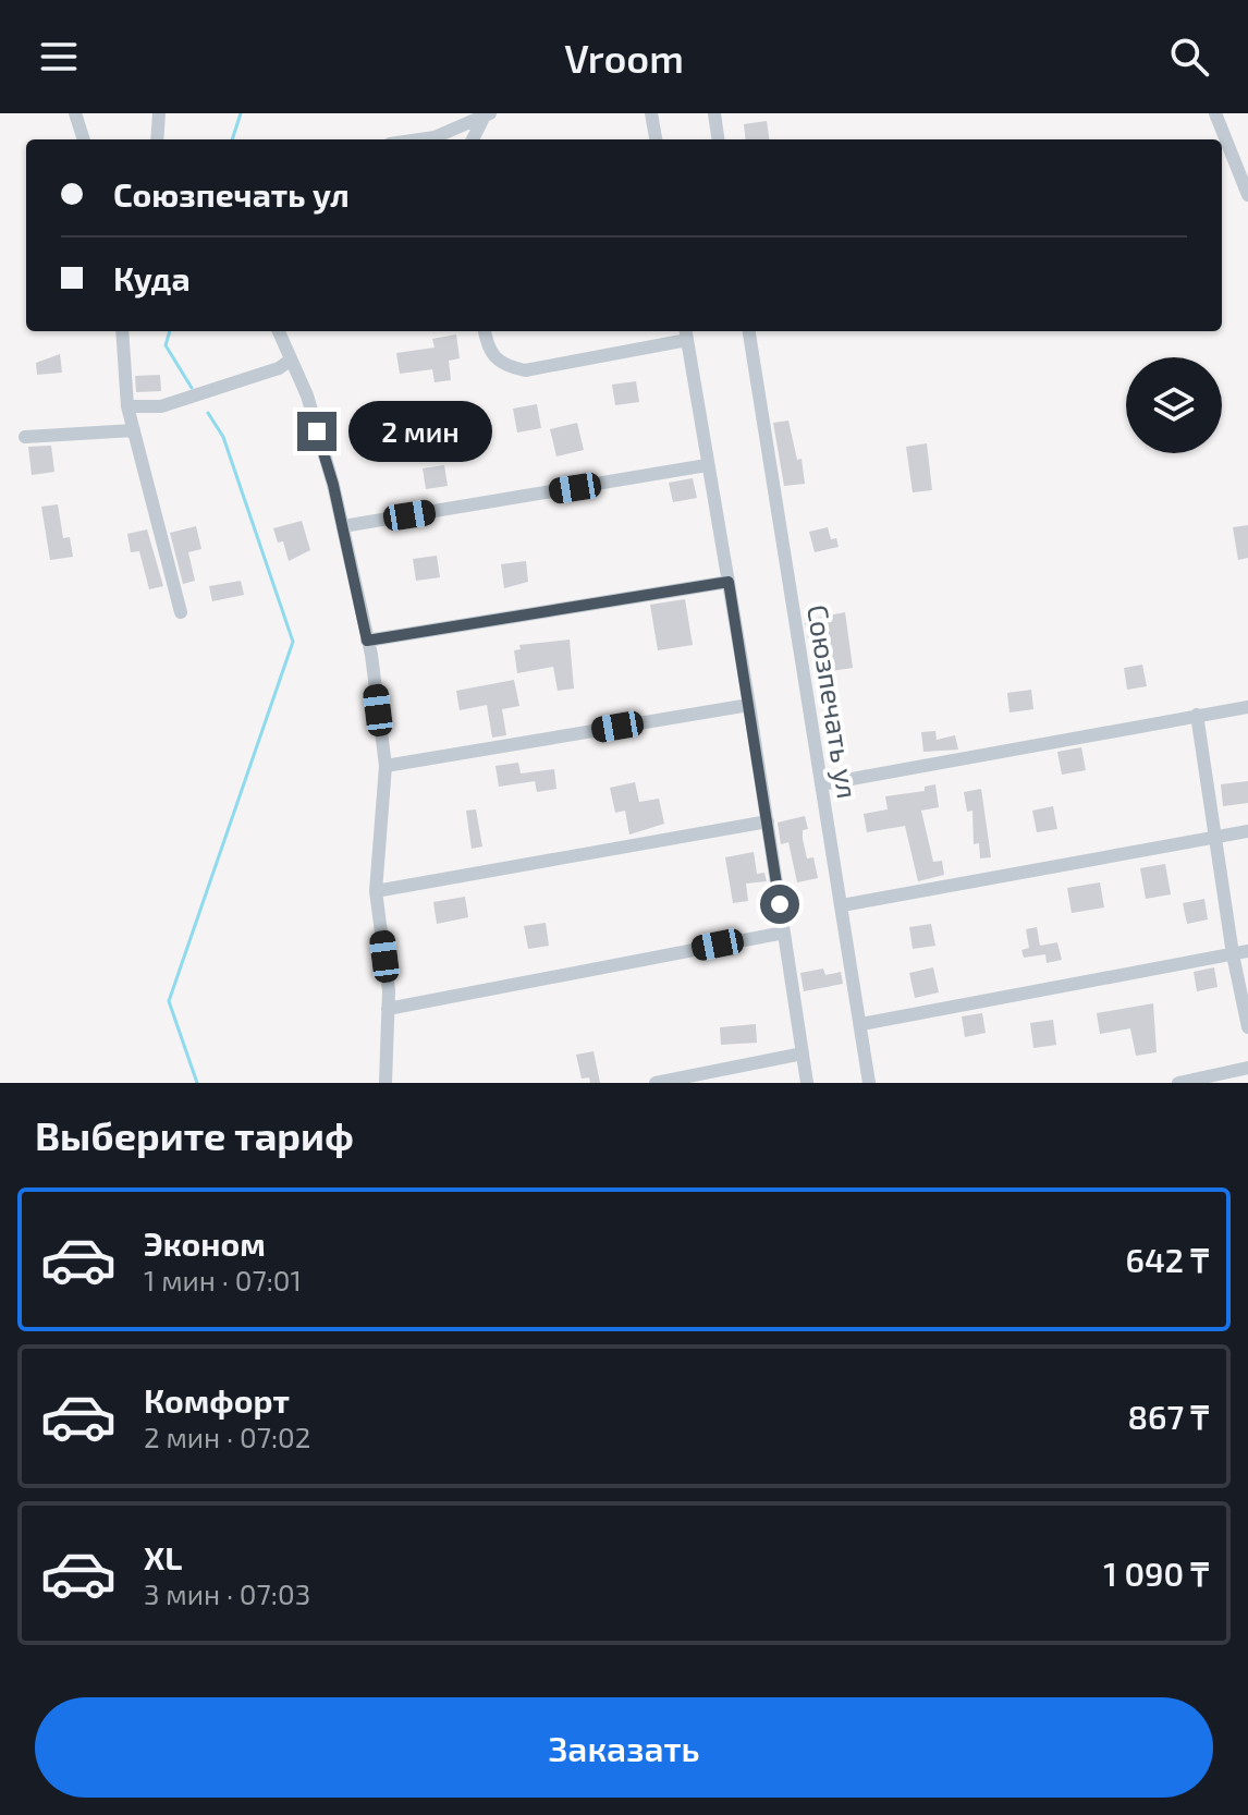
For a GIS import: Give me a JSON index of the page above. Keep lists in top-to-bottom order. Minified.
{"streets":{"street":["Союзпечать ул"]},"page":{"header":"Vroom","banner":["Союзпечать ул","Куда"],"bubble":"2 мин","heading":"Выберите тариф","list":[{"name":"Эконом","note":"1 мин · 07:01","value":"642 ₸"},{"name":"Комфорт","note":"2 мин · 07:02","value":"867 ₸"},{"name":"XL","note":"3 мин · 07:03","value":"1 090 ₸"}],"buttons":"Заказать"}}
